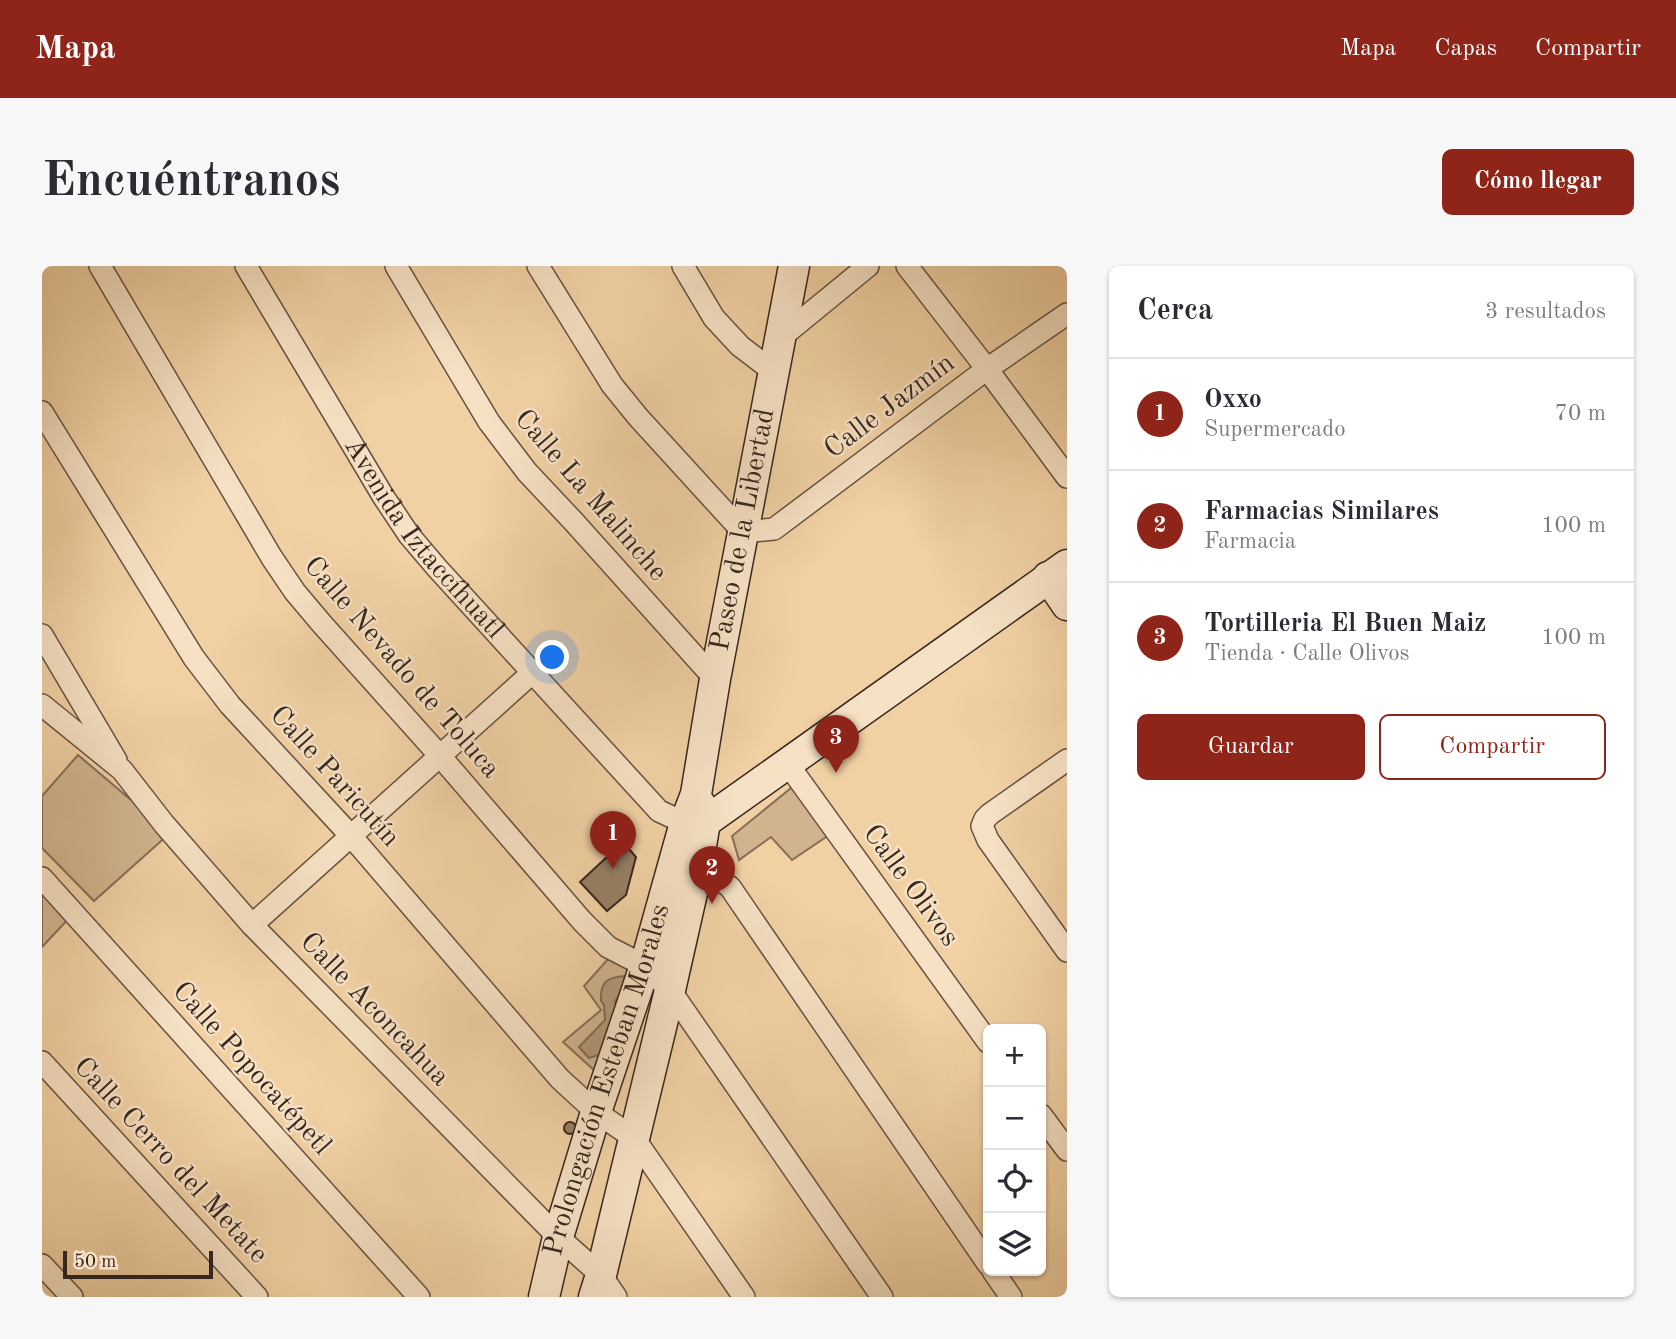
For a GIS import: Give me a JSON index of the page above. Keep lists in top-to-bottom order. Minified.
{"streets":{"street":["Calle Jazmín","Calle La Malinche","Paseo de la Libertad","Avenida Iztaccíhuatl","Calle Nevado de Toluca","Calle Paricutín","Calle Olivos","Calle Aconcahua","Calle Popocatépetl","Prolongación Esteban Morales","Calle Cerro del Metate"]},"crossings":[["Calle Jazmín","Paseo de la Libertad"],["Calle La Malinche","Paseo de la Libertad"],["Paseo de la Libertad","Avenida Iztaccíhuatl"],["Paseo de la Libertad","Prolongación Esteban Morales"],["Avenida Iztaccíhuatl","Prolongación Esteban Morales"],["Calle Nevado de Toluca","Prolongación Esteban Morales"],["Calle Paricutín","Prolongación Esteban Morales"],["Calle Aconcahua","Prolongación Esteban Morales"]],"scale_bar":"50 m","page":{"header":"Mapa","nav":["Mapa","Capas","Compartir"],"buttons":["Cómo llegar",["Guardar","Compartir"]],"title":"Encuéntranos","heading":["Cerca","3 resultados"],"list":[{"mark":"1","name":"Oxxo","note":"Supermercado","value":"70 m"},{"mark":"2","name":"Farmacias Similares","note":"Farmacia","value":"100 m"},{"mark":"3","name":"Tortilleria El Buen Maiz","note":"Tienda · Calle Olivos","value":"100 m"}],"pins":["3","1","2"],"map_buttons":["+","−"],"scale":"50 m"}}
